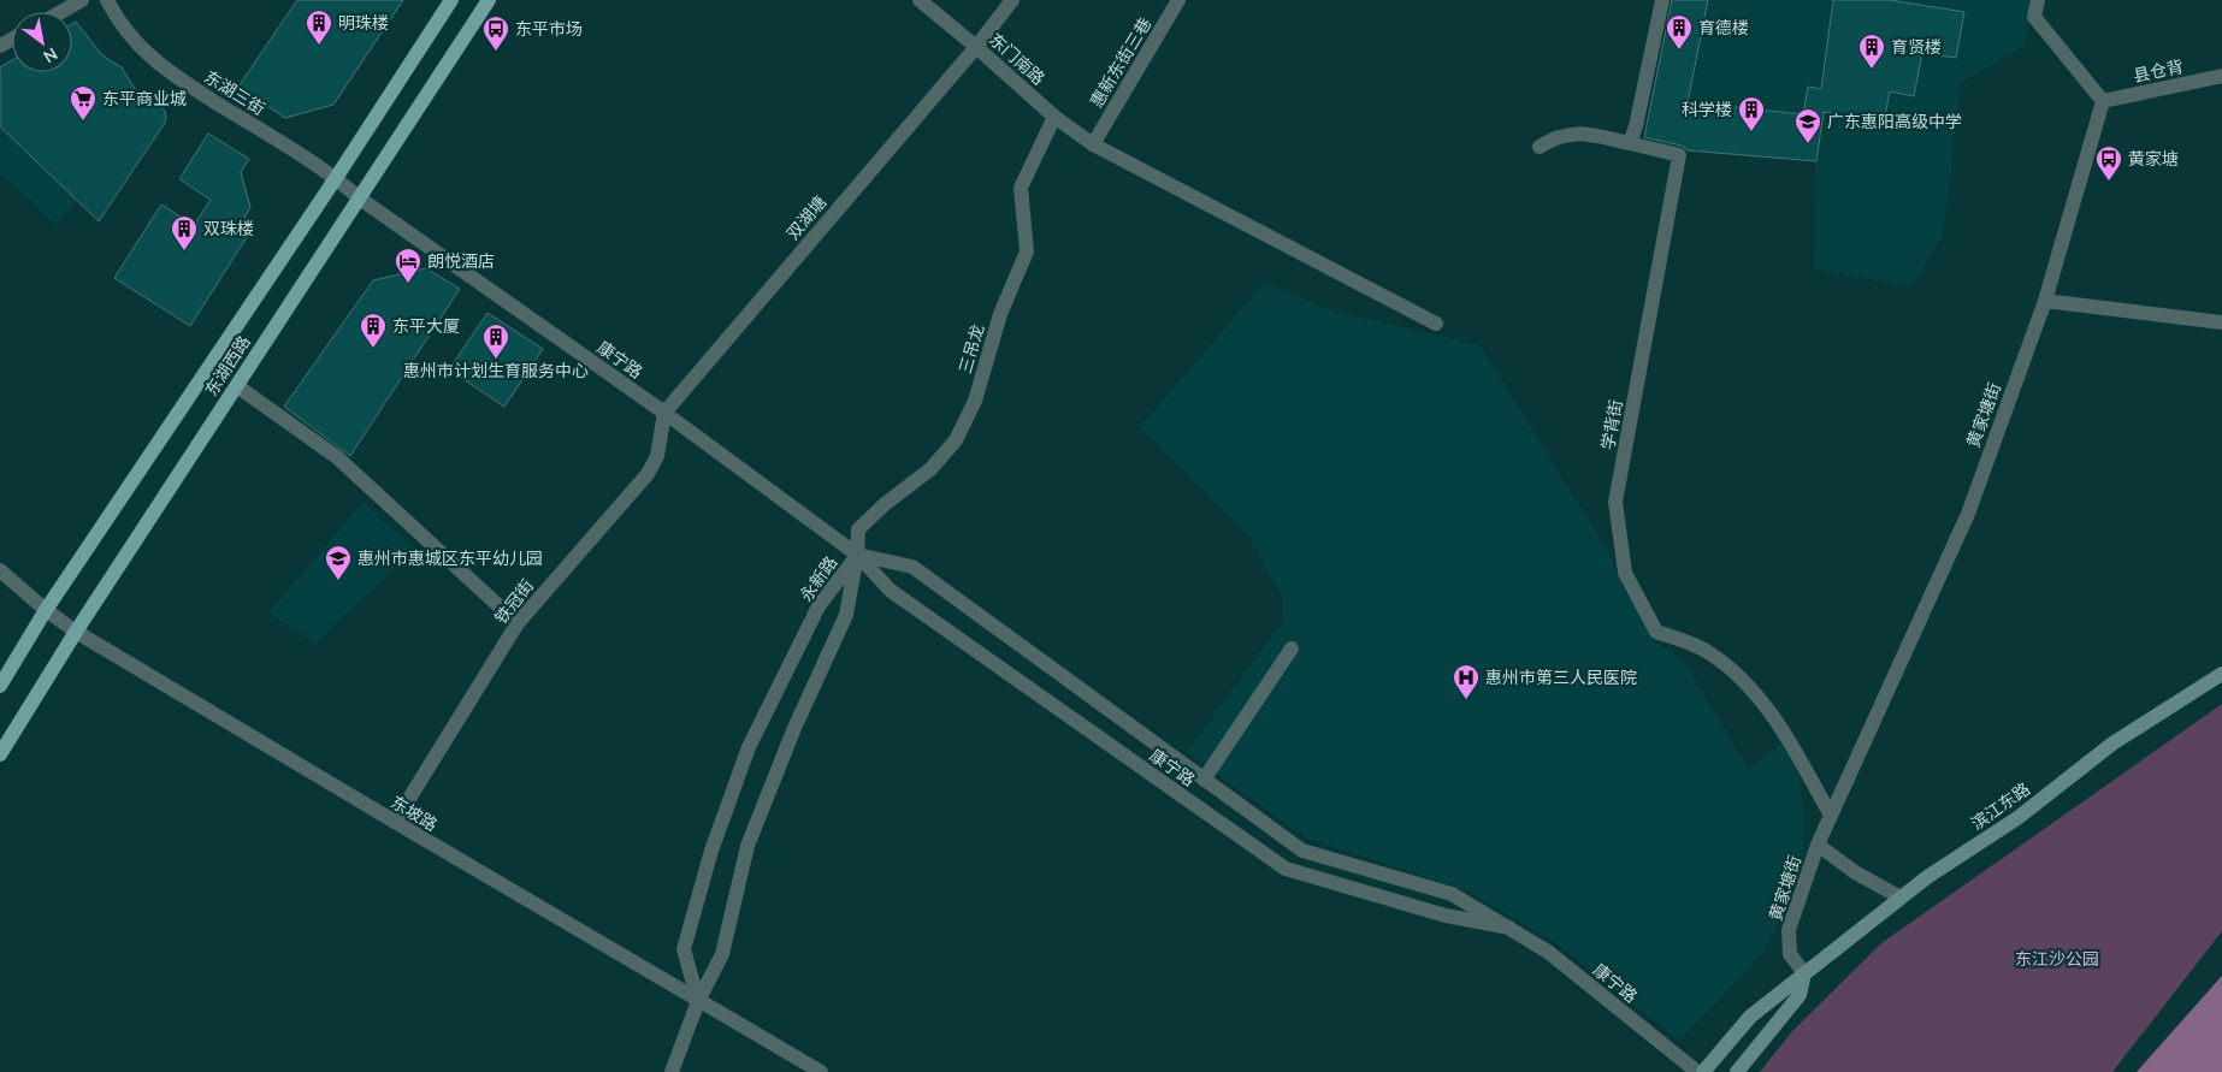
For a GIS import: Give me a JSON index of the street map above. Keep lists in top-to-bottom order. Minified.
{"streets":{"main road":["东湖西路","滨江东路"],"street":["东门南路","惠新东街三巷","县仓背","东湖三街","双湖塘","三吊龙","康宁路","黄家塘街","学背街","永新路","铁冠街","东坡路"]},"crossings":[["东门南路","惠新东街三巷"],["东门南路","双湖塘"],["东门南路","三吊龙"],["县仓背","黄家塘街"],["东湖三街","康宁路"],["东湖三街","东湖西路"],["双湖塘","康宁路"],["双湖塘","铁冠街"],["三吊龙","康宁路"],["三吊龙","永新路"],["康宁路","东湖西路"],["康宁路","永新路"],["康宁路","铁冠街"],["东湖西路","东坡路"],["黄家塘街","学背街"],["黄家塘街","滨江东路"],["永新路","东坡路"],["铁冠街","东坡路"]],"parks":["东江沙公园"],"places":{"building":["明珠楼","育德楼","育贤楼","科学楼","双珠楼","东平大厦","惠州市计划生育服务中心"],"bus stop":["东平市场","黄家塘"],"supermarket":["东平商业城"],"school or university":["广东惠阳高级中学","惠州市惠城区东平幼儿园"],"hotel":["朗悦酒店"],"hospital":["惠州市第三人民医院"]},"north":"bottom right"}
